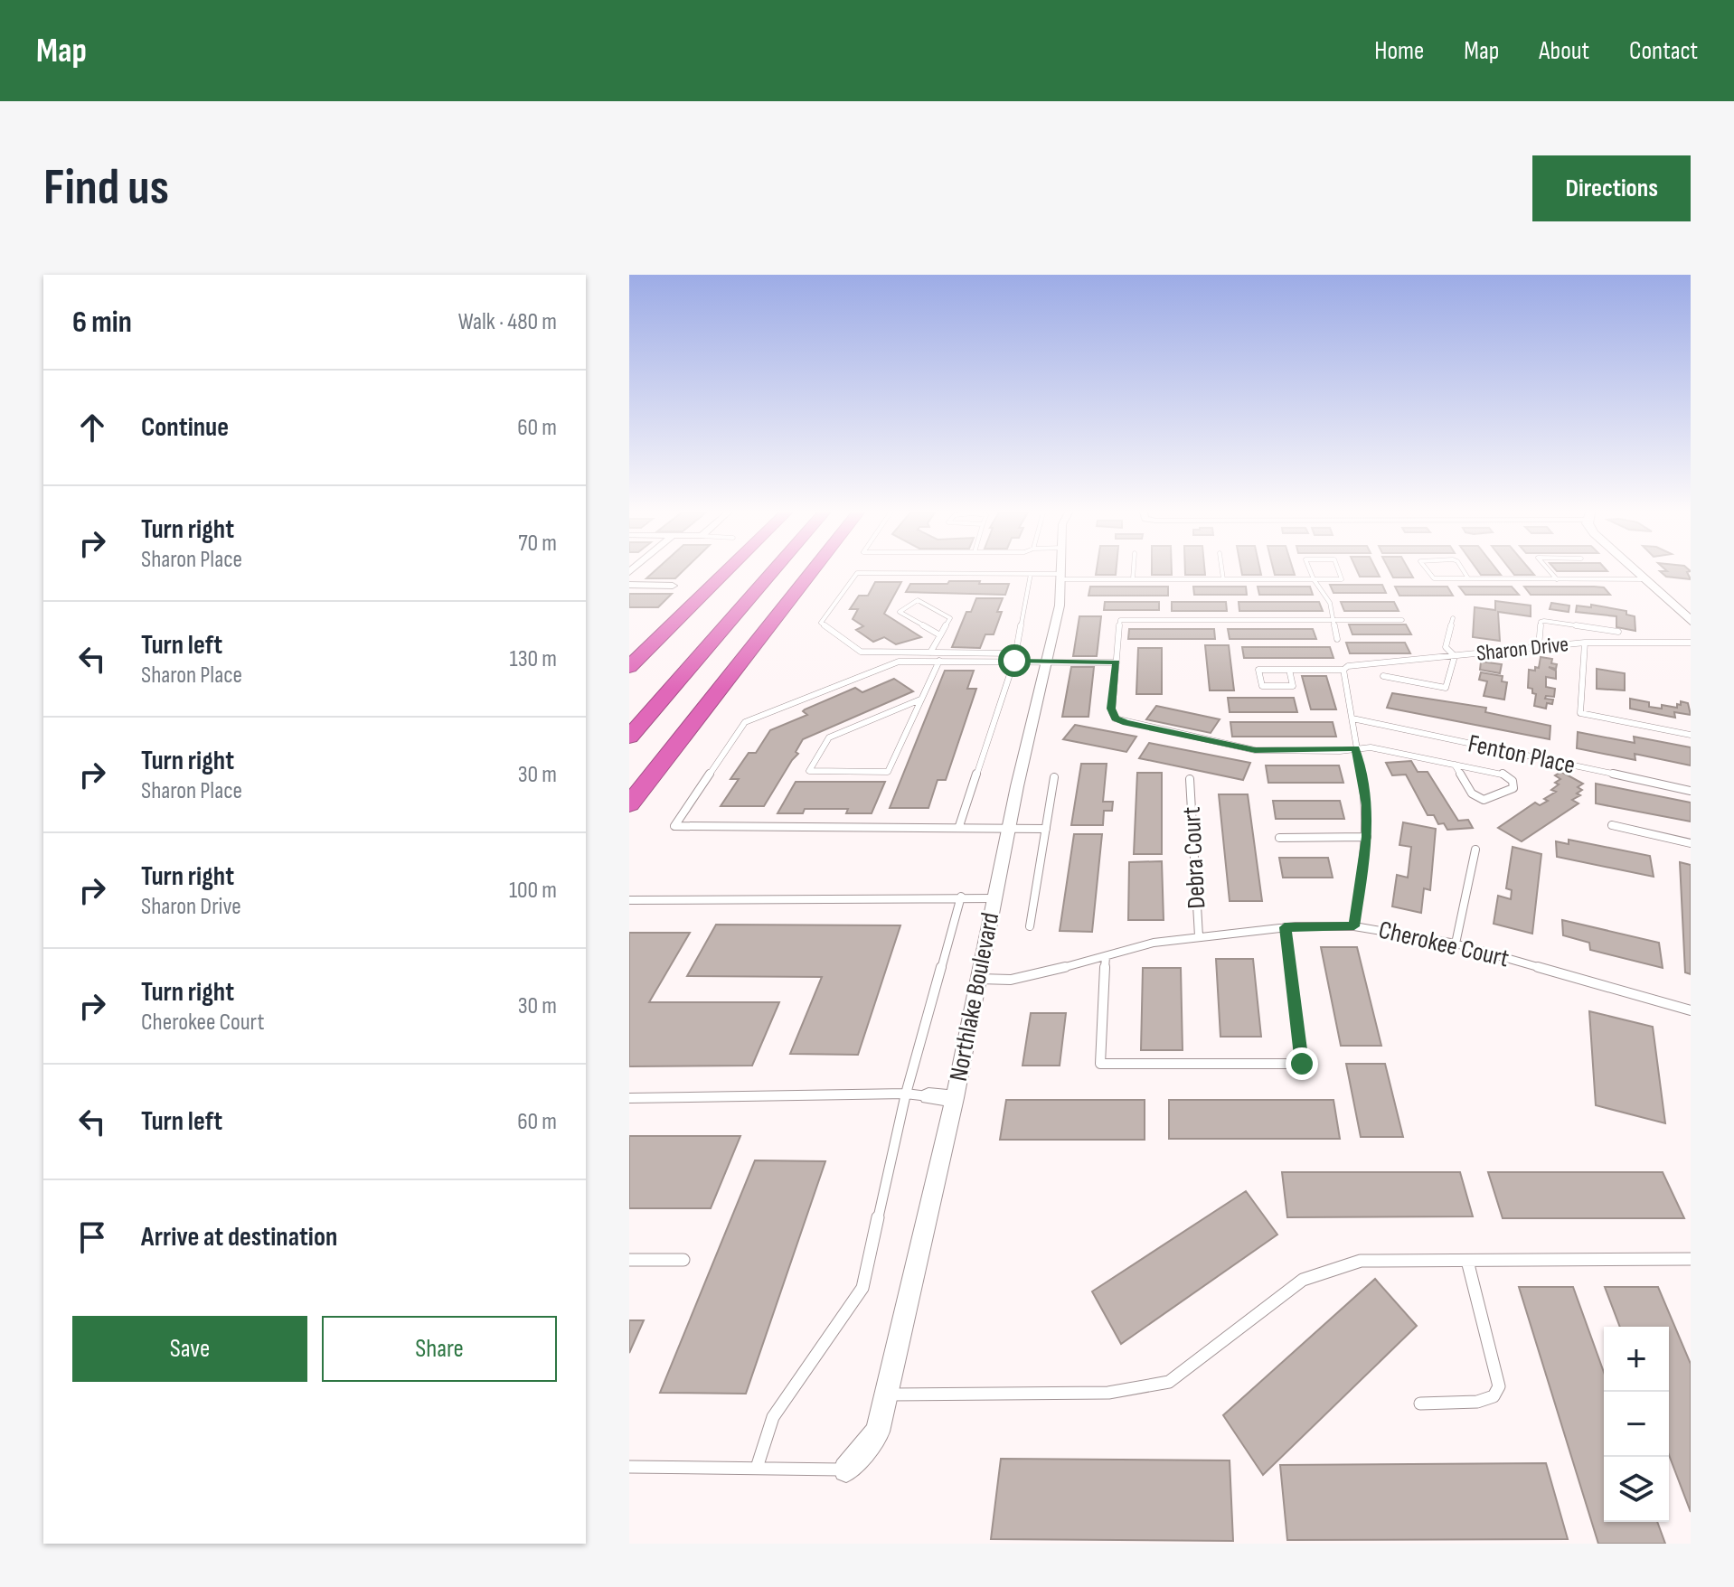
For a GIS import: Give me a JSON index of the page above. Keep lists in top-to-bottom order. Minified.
{"streets":{"street":["Northlake Boulevard"],"lane":["Sharon Drive","Fenton Place","Debra Court","Cherokee Court"]},"crossings":[["Debra Court","Cherokee Court"],["Cherokee Court","Northlake Boulevard"]],"page":{"header":"Map","nav":["Home","Map","About","Contact"],"buttons":["Directions",["Save","Share"]],"title":"Find us","heading":["6 min","Walk · 480 m"],"list":[["Continue","60 m"],["Turn right","Sharon Place","70 m"],["Turn left","Sharon Place","130 m"],["Turn right","Sharon Place","30 m"],["Turn right","Sharon Drive","100 m"],["Turn right","Cherokee Court","30 m"],["Turn left","60 m"],"Arrive at destination"],"map_buttons":["+","−"]}}
